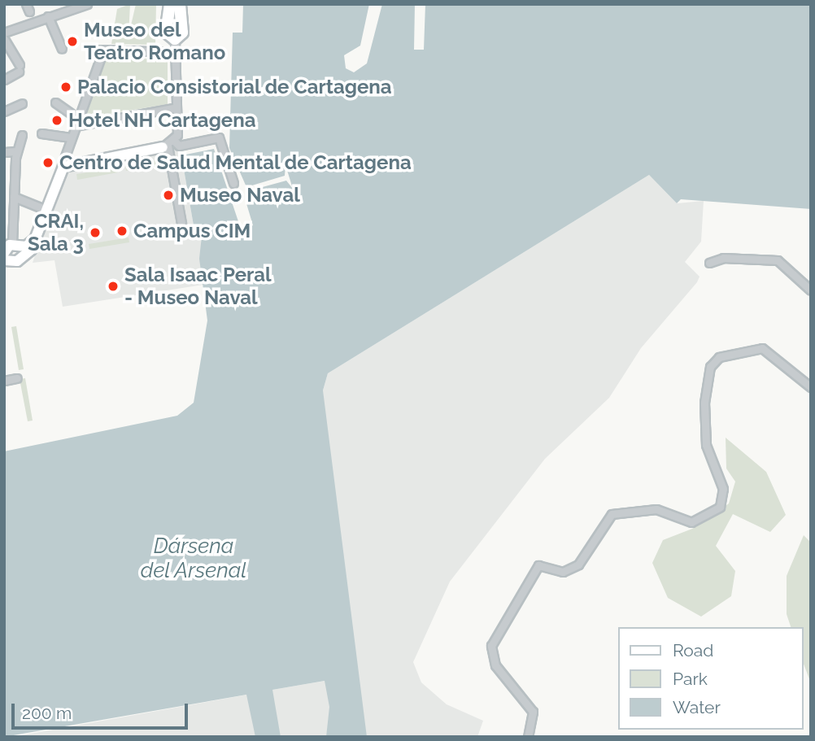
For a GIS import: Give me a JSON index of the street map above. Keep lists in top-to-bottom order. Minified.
{"water":["Dársena del Arsenal"],"places":["Museo del Teatro Romano","Palacio Consistorial de Cartagena","Hotel NH Cartagena","Centro de Salud Mental de Cartagena","Museo Naval","Campus CIM","CRAI, Sala 3","Sala Isaac Peral - Museo Naval"],"legend":["Road","Park","Water"],"scale_bar":"200 m"}
